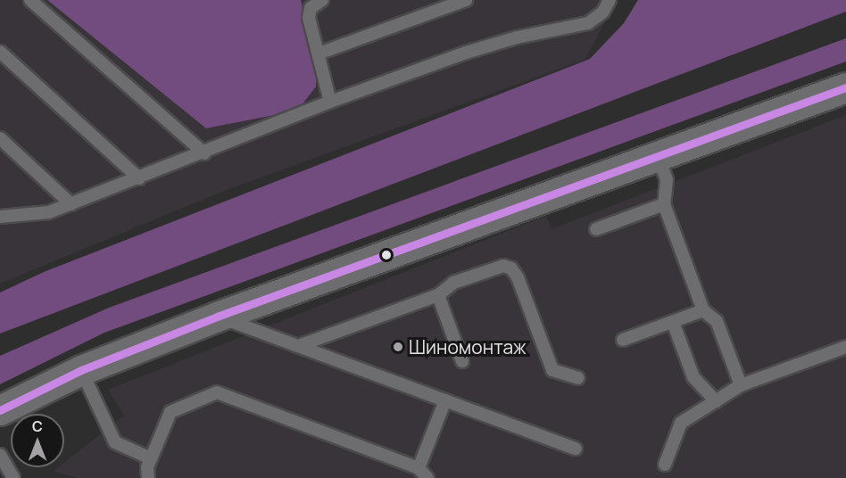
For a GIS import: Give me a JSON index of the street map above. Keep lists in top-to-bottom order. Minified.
{"places":["Шиномонтаж"],"north":"top"}
